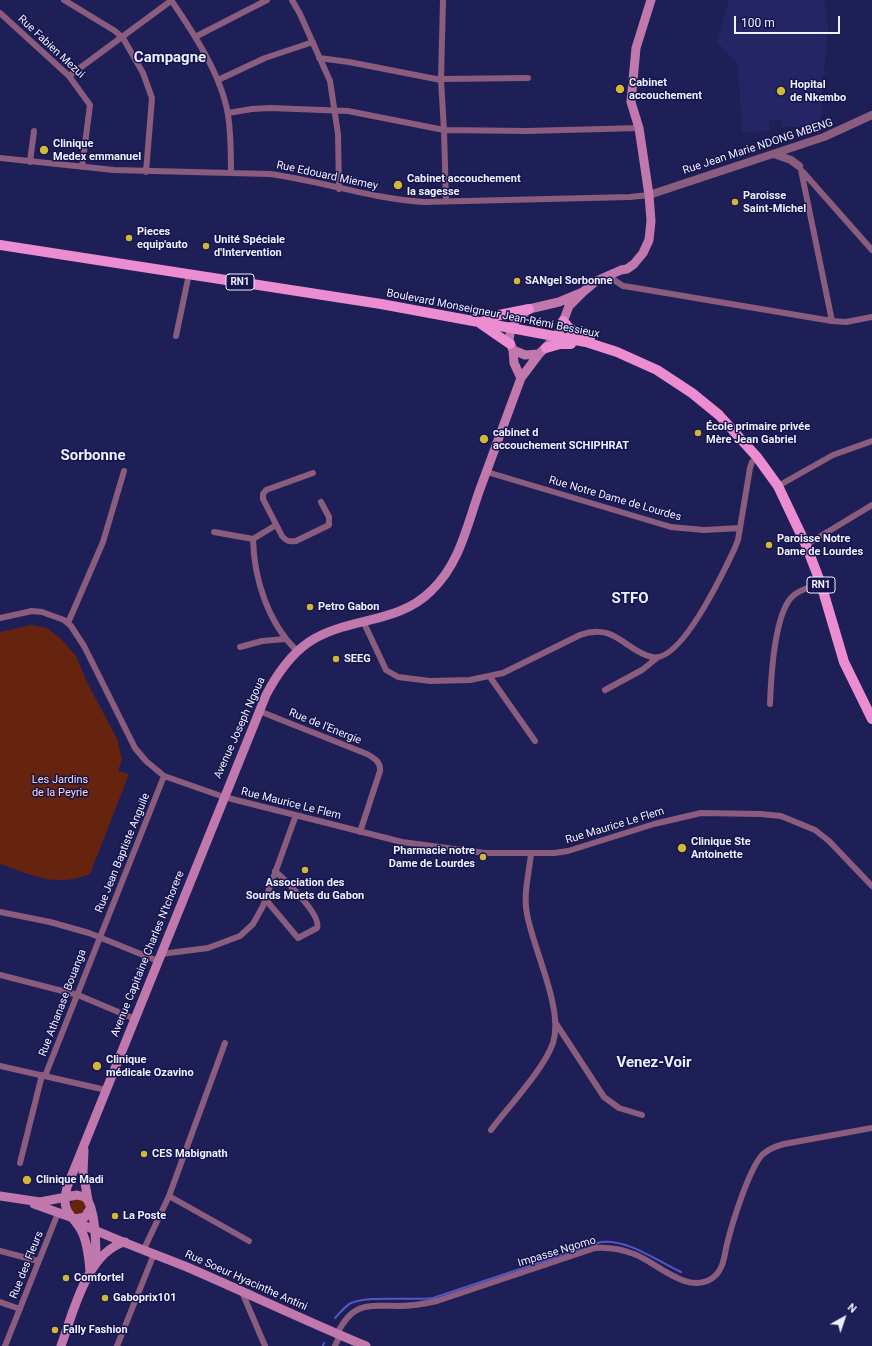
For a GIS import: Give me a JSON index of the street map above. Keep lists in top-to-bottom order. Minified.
{"streets":{"main road":["RN1","Boulevard Monseigneur Jean-Rémi Bessieux","Avenue Joseph Ngoua","Avenue Capitaine Charles N'tchorere","Rue Soeur Hyacinthe Antini"],"street":["Rue Fabien Mezui","Rue Jean Marie NDONG MBENG","Rue Edouard Miemey","Rue Notre Dame de Lourdes","Rue de l'Energie","Rue Maurice Le Flem","Rue Jean Baptiste Anguile","Rue Athanase Bouanga","Impasse Ngomo","Rue des Fleurs"]},"crossings":[["Rue Fabien Mezui","Rue Edouard Miemey"],["Rue Jean Marie NDONG MBENG","Rue Edouard Miemey"],["Boulevard Monseigneur Jean-Rémi Bessieux","Avenue Joseph Ngoua"],["Rue Notre Dame de Lourdes","Avenue Joseph Ngoua"],["Rue de l'Energie","Avenue Joseph Ngoua"],["Rue de l'Energie","Rue Maurice Le Flem"],["Avenue Joseph Ngoua","Rue Maurice Le Flem"],["Avenue Joseph Ngoua","Avenue Capitaine Charles N'tchorere"],["Rue Maurice Le Flem","Rue Jean Baptiste Anguile"],["Rue Maurice Le Flem","Avenue Capitaine Charles N'tchorere"],["Rue Jean Baptiste Anguile","Rue Athanase Bouanga"],["Impasse Ngomo","Rue Soeur Hyacinthe Antini"],["Rue des Fleurs","Rue Soeur Hyacinthe Antini"]],"districts":["Campagne","Sorbonne","STFO","Venez-Voir"],"parks":["Les Jardins de la Peyrie"],"places":["Cabinet accouchement","Hopital de Nkembo","Clinique Medex emmanuel","Cabinet accouchement la sagesse","Paroisse Saint-Michel","Pieces equip'auto","Unité Spéciale d'Intervention","SANgel Sorbonne","École primaire privée Mère Jean Gabriel","cabinet d accouchement SCHIPHRAT","Paroisse Notre Dame de Lourdes","Petro Gabon","SEEG","Clinique Ste Antoinette","Pharmacie notre Dame de Lourdes","Association des Sourds Muets du Gabon","Clinique médicale Ozavino","CES Mabignath","Clinique Madi","La Poste","Comfortel","Gaboprix101","Fally Fashion"],"scale_bar":"100 m","north":"top right"}
